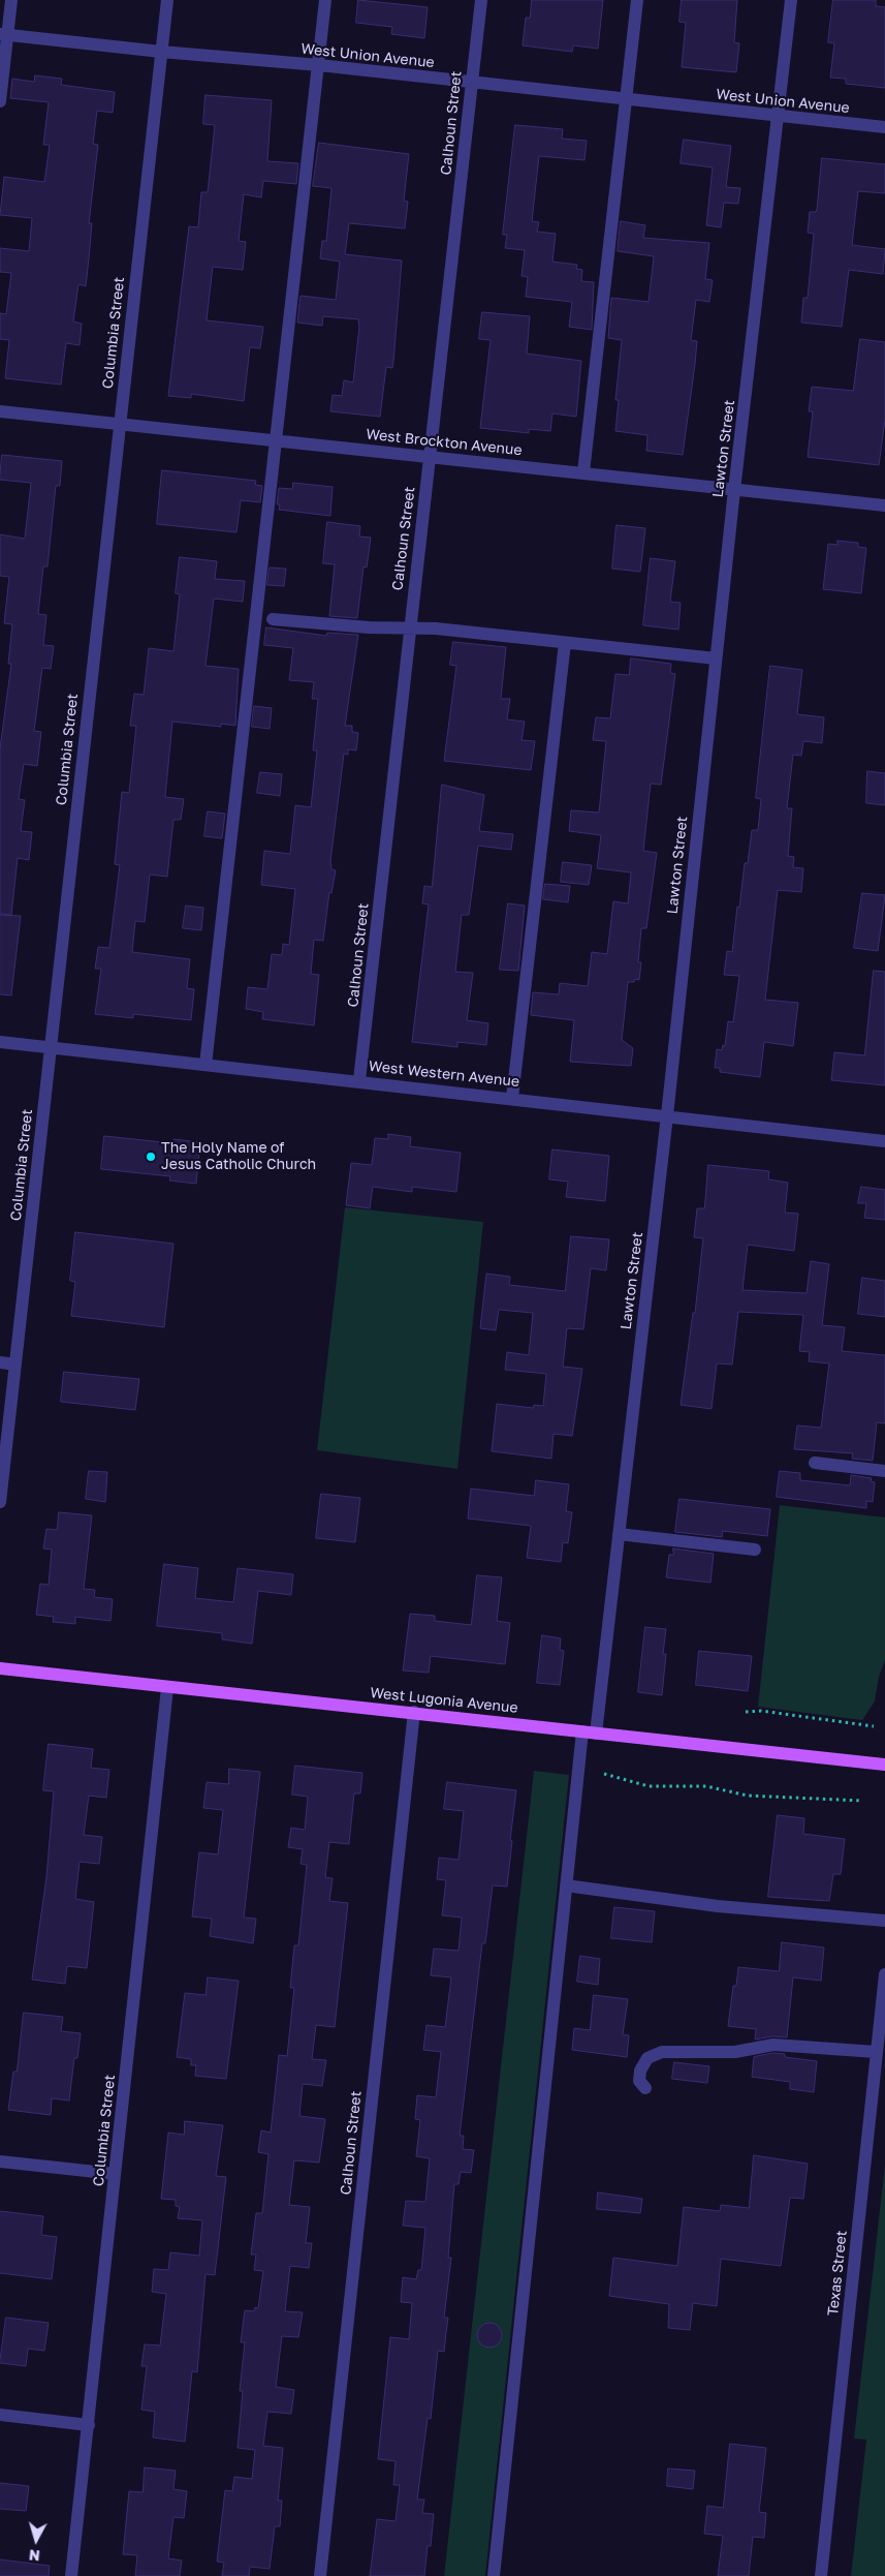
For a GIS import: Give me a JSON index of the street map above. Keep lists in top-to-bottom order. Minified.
{"streets":{"main road":["West Lugonia Avenue"],"street":["West Union Avenue","Calhoun Street","Columbia Street","West Brockton Avenue","Lawton Street","West Western Avenue","Texas Street"]},"crossings":[["West Union Avenue","Calhoun Street"],["West Union Avenue","Columbia Street"],["West Union Avenue","Lawton Street"],["Calhoun Street","West Brockton Avenue"],["Calhoun Street","West Western Avenue"],["Calhoun Street","West Lugonia Avenue"],["Columbia Street","West Brockton Avenue"],["Columbia Street","West Western Avenue"],["Columbia Street","West Lugonia Avenue"],["West Brockton Avenue","Lawton Street"],["Lawton Street","West Western Avenue"],["Lawton Street","West Lugonia Avenue"]],"places":["The Holy Name of Jesus Catholic Church"],"north":"bottom"}
